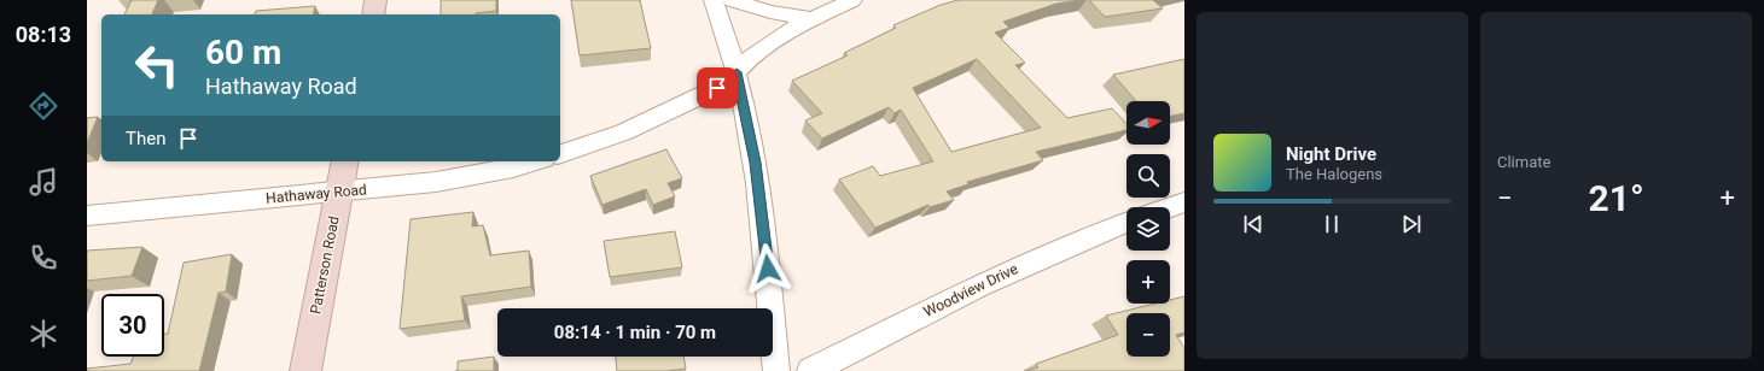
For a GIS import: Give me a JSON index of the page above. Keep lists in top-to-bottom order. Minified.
{"streets":{"main road":["Patterson Road"],"street":["Hathaway Road","Woodview Drive"]},"crossings":[["Hathaway Road","Patterson Road"]],"north":"right","page":{"tabs":"08:13","tile":"Climate","turn":["60 m","Hathaway Road"],"map_buttons":["+","−"],"then":"Then","song":["Night Drive","The Halogens"],"heat":["−","21°","+"],"limit":"30","trip":"08:14 · 1 min · 70 m"}}
